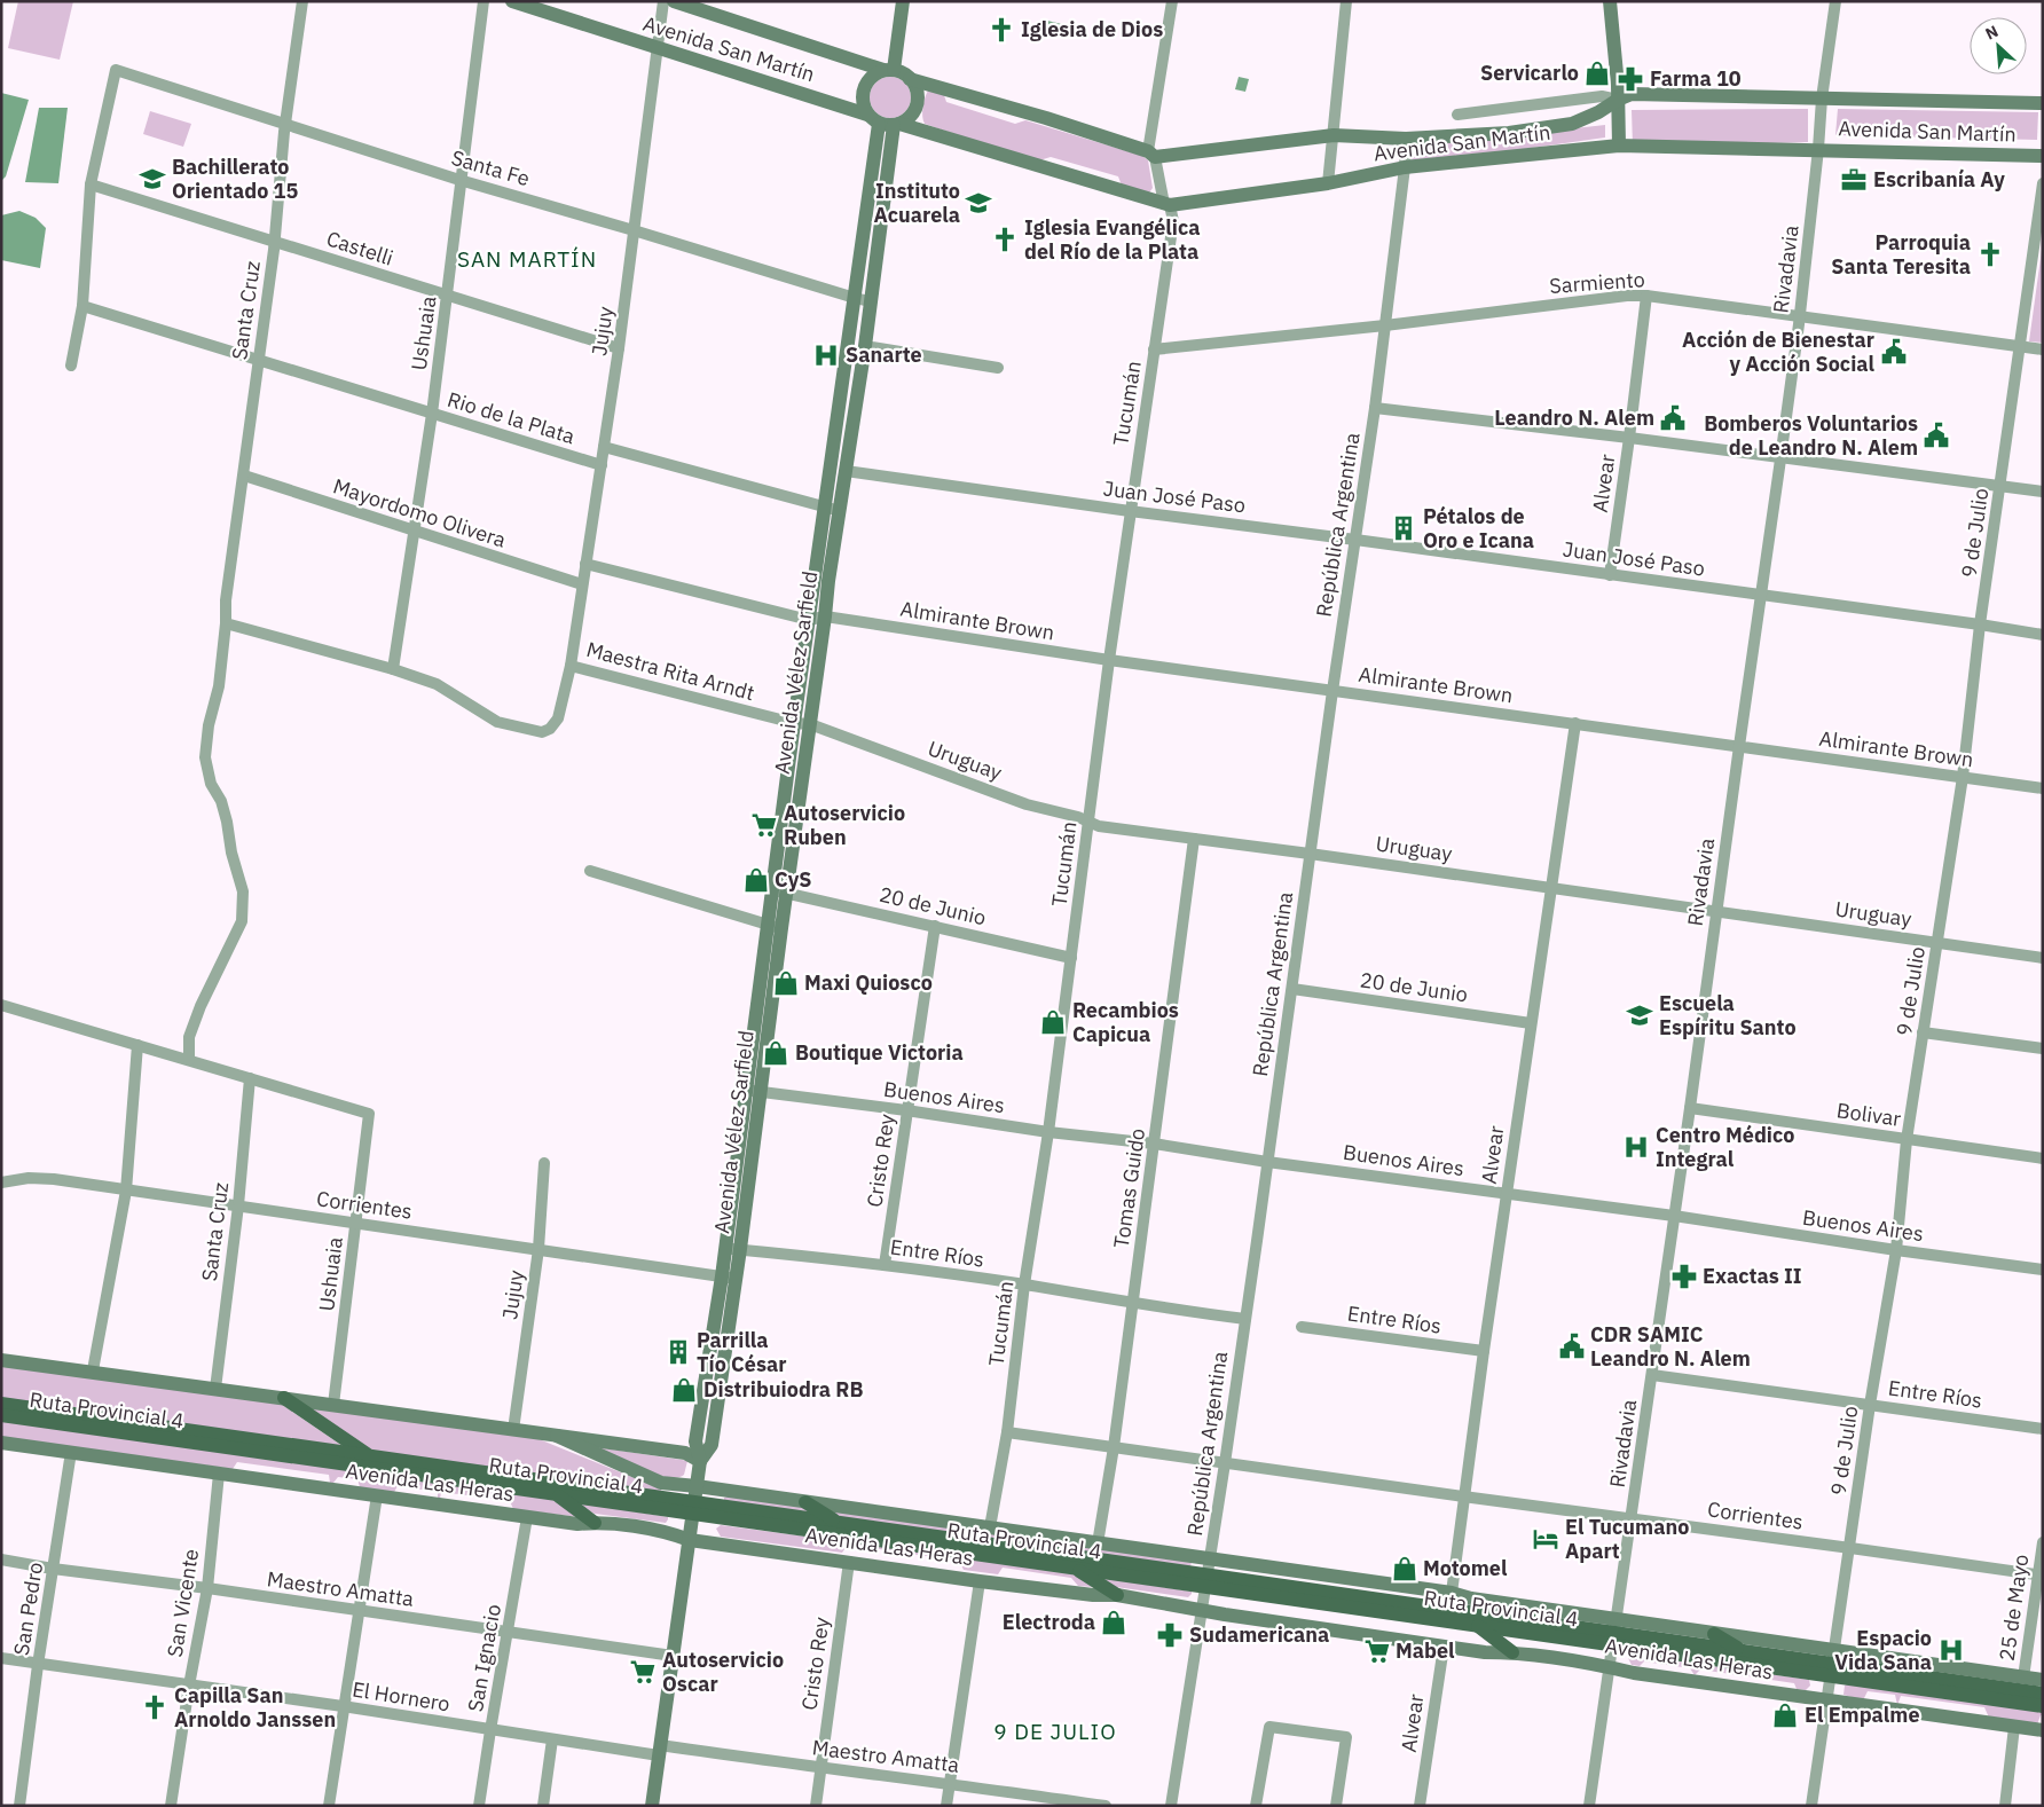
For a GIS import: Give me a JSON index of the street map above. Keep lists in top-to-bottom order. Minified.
{"streets":{"main road":["Avenida San Martín","Avenida Vélez Sarfield","Ruta Provincial 4","Avenida Las Heras"],"street":["Santa Fe","Castelli","Rivadavia","Sarmiento","Santa Cruz","Jujuy","Ushuaia","Tucumán","Rio de la Plata","Alvear","Juan José Paso","Mayordomo Olivera","República Argentina","9 de Julio","Almirante Brown","Maestra Rita Arndt","Uruguay","20 de Junio","Buenos Aires","Bolivar","Cristo Rey","Tomas Guido","Corrientes","Entre Ríos","Maestro Amatta","San Vicente","25 de Mayo","San Pedro","San Ignacio","El Hornero"]},"crossings":[["Avenida San Martín","Rivadavia"],["Avenida San Martín","Jujuy"],["Avenida San Martín","Tucumán"],["Avenida San Martín","República Argentina"],["Avenida San Martín","Avenida Vélez Sarfield"],["Santa Fe","Castelli"],["Santa Fe","Santa Cruz"],["Santa Fe","Jujuy"],["Santa Fe","Ushuaia"],["Santa Fe","Avenida Vélez Sarfield"],["Castelli","Santa Cruz"],["Castelli","Jujuy"],["Castelli","Ushuaia"],["Rivadavia","Sarmiento"],["Rivadavia","Juan José Paso"],["Rivadavia","Almirante Brown"],["Rivadavia","Uruguay"],["Rivadavia","Buenos Aires"],["Rivadavia","Bolivar"],["Rivadavia","Corrientes"],["Rivadavia","Entre Ríos"],["Rivadavia","Ruta Provincial 4"],["Rivadavia","Avenida Las Heras"],["Sarmiento","Tucumán"],["Sarmiento","Alvear"],["Sarmiento","República Argentina"],["Sarmiento","9 de Julio"],["Santa Cruz","Ushuaia"],["Santa Cruz","Rio de la Plata"],["Santa Cruz","Mayordomo Olivera"],["Santa Cruz","Maestra Rita Arndt"],["Santa Cruz","Corrientes"],["Jujuy","Rio de la Plata"],["Jujuy","Mayordomo Olivera"],["Jujuy","Maestra Rita Arndt"],["Jujuy","Corrientes"],["Ushuaia","Rio de la Plata"],["Ushuaia","Mayordomo Olivera"],["Ushuaia","Maestra Rita Arndt"],["Ushuaia","Corrientes"],["Tucumán","Juan José Paso"],["Tucumán","Almirante Brown"],["Tucumán","Uruguay"],["Tucumán","20 de Junio"],["Tucumán","Buenos Aires"],["Tucumán","Corrientes"],["Tucumán","Entre Ríos"],["Tucumán","Avenida Las Heras"],["Alvear","Juan José Paso"],["Alvear","Almirante Brown"],["Alvear","Uruguay"],["Alvear","20 de Junio"],["Alvear","Buenos Aires"],["Alvear","Corrientes"],["Alvear","Entre Ríos"],["Alvear","Avenida Las Heras"],["Juan José Paso","República Argentina"],["Juan José Paso","9 de Julio"],["Juan José Paso","Avenida Vélez Sarfield"],["República Argentina","Almirante Brown"],["República Argentina","Uruguay"],["República Argentina","20 de Junio"],["República Argentina","Buenos Aires"],["República Argentina","Corrientes"],["República Argentina","Entre Ríos"],["República Argentina","Ruta Provincial 4"],["República Argentina","Avenida Las Heras"],["9 de Julio","Almirante Brown"],["9 de Julio","Uruguay"],["9 de Julio","Buenos Aires"],["9 de Julio","Bolivar"],["9 de Julio","Corrientes"],["9 de Julio","Entre Ríos"],["9 de Julio","Ruta Provincial 4"],["9 de Julio","Avenida Las Heras"],["Almirante Brown","Avenida Vélez Sarfield"],["Maestra Rita Arndt","Avenida Vélez Sarfield"],["Maestra Rita Arndt","Uruguay"],["Avenida Vélez Sarfield","Uruguay"],["Avenida Vélez Sarfield","20 de Junio"],["Avenida Vélez Sarfield","Buenos Aires"],["Avenida Vélez Sarfield","Corrientes"],["Avenida Vélez Sarfield","Entre Ríos"],["Avenida Vélez Sarfield","Ruta Provincial 4"],["Avenida Vélez Sarfield","Avenida Las Heras"],["Avenida Vélez Sarfield","Maestro Amatta"],["Avenida Vélez Sarfield","El Hornero"],["Uruguay","Tomas Guido"],["20 de Junio","Cristo Rey"],["Buenos Aires","Cristo Rey"],["Buenos Aires","Tomas Guido"],["Cristo Rey","Entre Ríos"],["Cristo Rey","Avenida Las Heras"],["Cristo Rey","Maestro Amatta"],["Tomas Guido","Corrientes"],["Tomas Guido","Entre Ríos"],["Tomas Guido","Avenida Las Heras"],["Corrientes","25 de Mayo"],["Ruta Provincial 4","Avenida Las Heras"],["Avenida Las Heras","San Vicente"],["Avenida Las Heras","25 de Mayo"],["Avenida Las Heras","San Pedro"],["Avenida Las Heras","San Ignacio"],["Maestro Amatta","San Vicente"],["Maestro Amatta","San Pedro"],["Maestro Amatta","San Ignacio"],["Maestro Amatta","El Hornero"],["San Vicente","El Hornero"],["San Pedro","El Hornero"],["San Ignacio","El Hornero"]],"districts":["SAN MARTÍN","9 DE JULIO"],"places":{"church":["Iglesia de Dios","Iglesia Evangélica del Río de la Plata","Parroquia Santa Teresita","Capilla San Arnoldo Janssen"],"shop":["Servicarlo","CyS","Maxi Quiosco","Recambios Capicua","Boutique Victoria","Distribuiodra RB","Motomel","Electroda","El Empalme"],"pharmacy":["Farma 10","Exactas II","Sudamericana"],"school or university":["Bachillerato Orientado 15","Instituto Acuarela","Escuela Espíritu Santo"],"office":["Escribanía Ay"],"public building":["Acción de Bienestar y Acción Social","Leandro N. Alem","Bomberos Voluntarios de Leandro N. Alem","CDR SAMIC Leandro N. Alem"],"hospital":["Sanarte","Centro Médico Integral","Espacio Vida Sana"],"building":["Pétalos de Oro e Icana","Parrilla Tío César"],"supermarket":["Autoservicio Ruben","Mabel","Autoservicio Oscar"],"hotel":["El Tucumano Apart"]},"north":"top left"}
